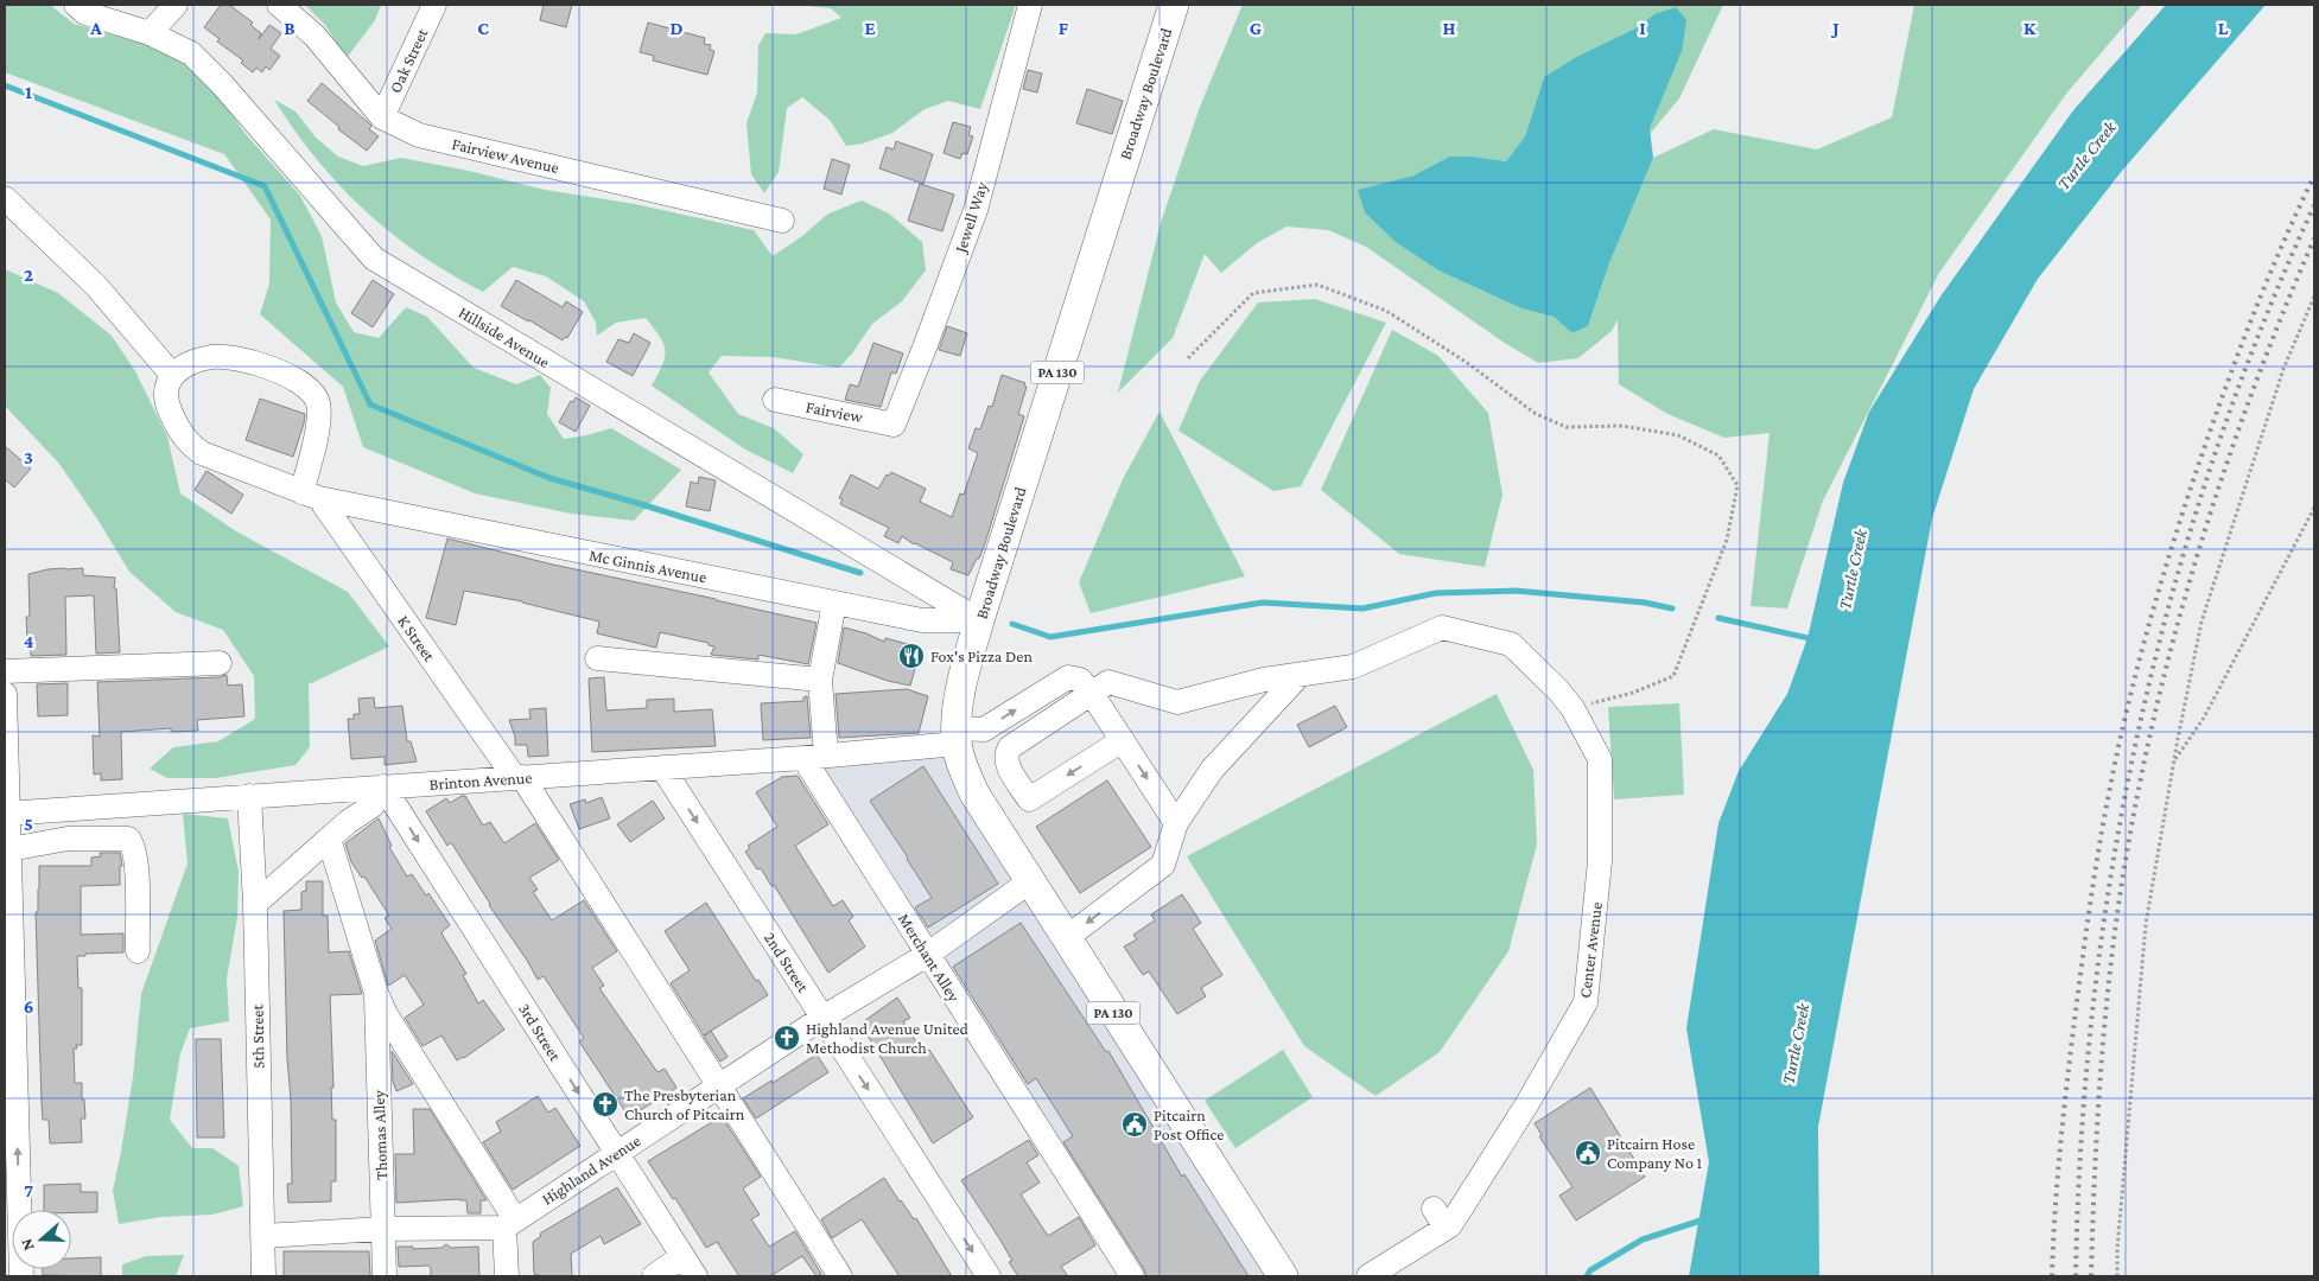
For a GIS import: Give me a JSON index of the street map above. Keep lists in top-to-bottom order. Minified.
{"streets":{"main road":["Broadway Boulevard","PA 130"],"street":["Oak Street","Fairview Avenue","Jewell Way","Hillside Avenue","Fairview","Mc Ginnis Avenue","K Street","Brinton Avenue","Center Avenue","Merchant Alley","2nd Street","3rd Street","5th Street","Thomas Alley","Highland Avenue"]},"crossings":[["Oak Street","Fairview Avenue"],["Broadway Boulevard","Hillside Avenue"],["Broadway Boulevard","Mc Ginnis Avenue"],["Broadway Boulevard","Brinton Avenue"],["Broadway Boulevard","Highland Avenue"],["Jewell Way","Fairview"],["Hillside Avenue","Mc Ginnis Avenue"],["Mc Ginnis Avenue","K Street"],["K Street","Brinton Avenue"],["K Street","Highland Avenue"],["Brinton Avenue","Merchant Alley"],["Brinton Avenue","2nd Street"],["Brinton Avenue","3rd Street"],["Brinton Avenue","5th Street"],["Merchant Alley","Highland Avenue"],["2nd Street","Highland Avenue"],["3rd Street","Highland Avenue"]],"one_way":["2nd Street"],"water":["Turtle Creek"],"places":{"restaurant":["Fox's Pizza Den"],"church":["Highland Avenue United Methodist Church","The Presbyterian Church of Pitcairn"],"public building":["Pitcairn Post Office","Pitcairn Hose Company No 1"]},"north":"left","grid":{"columns":["A","B","C","D","E","F","G","H","I","J","K","L"],"rows":["1","2","3","4","5","6","7"]}}
